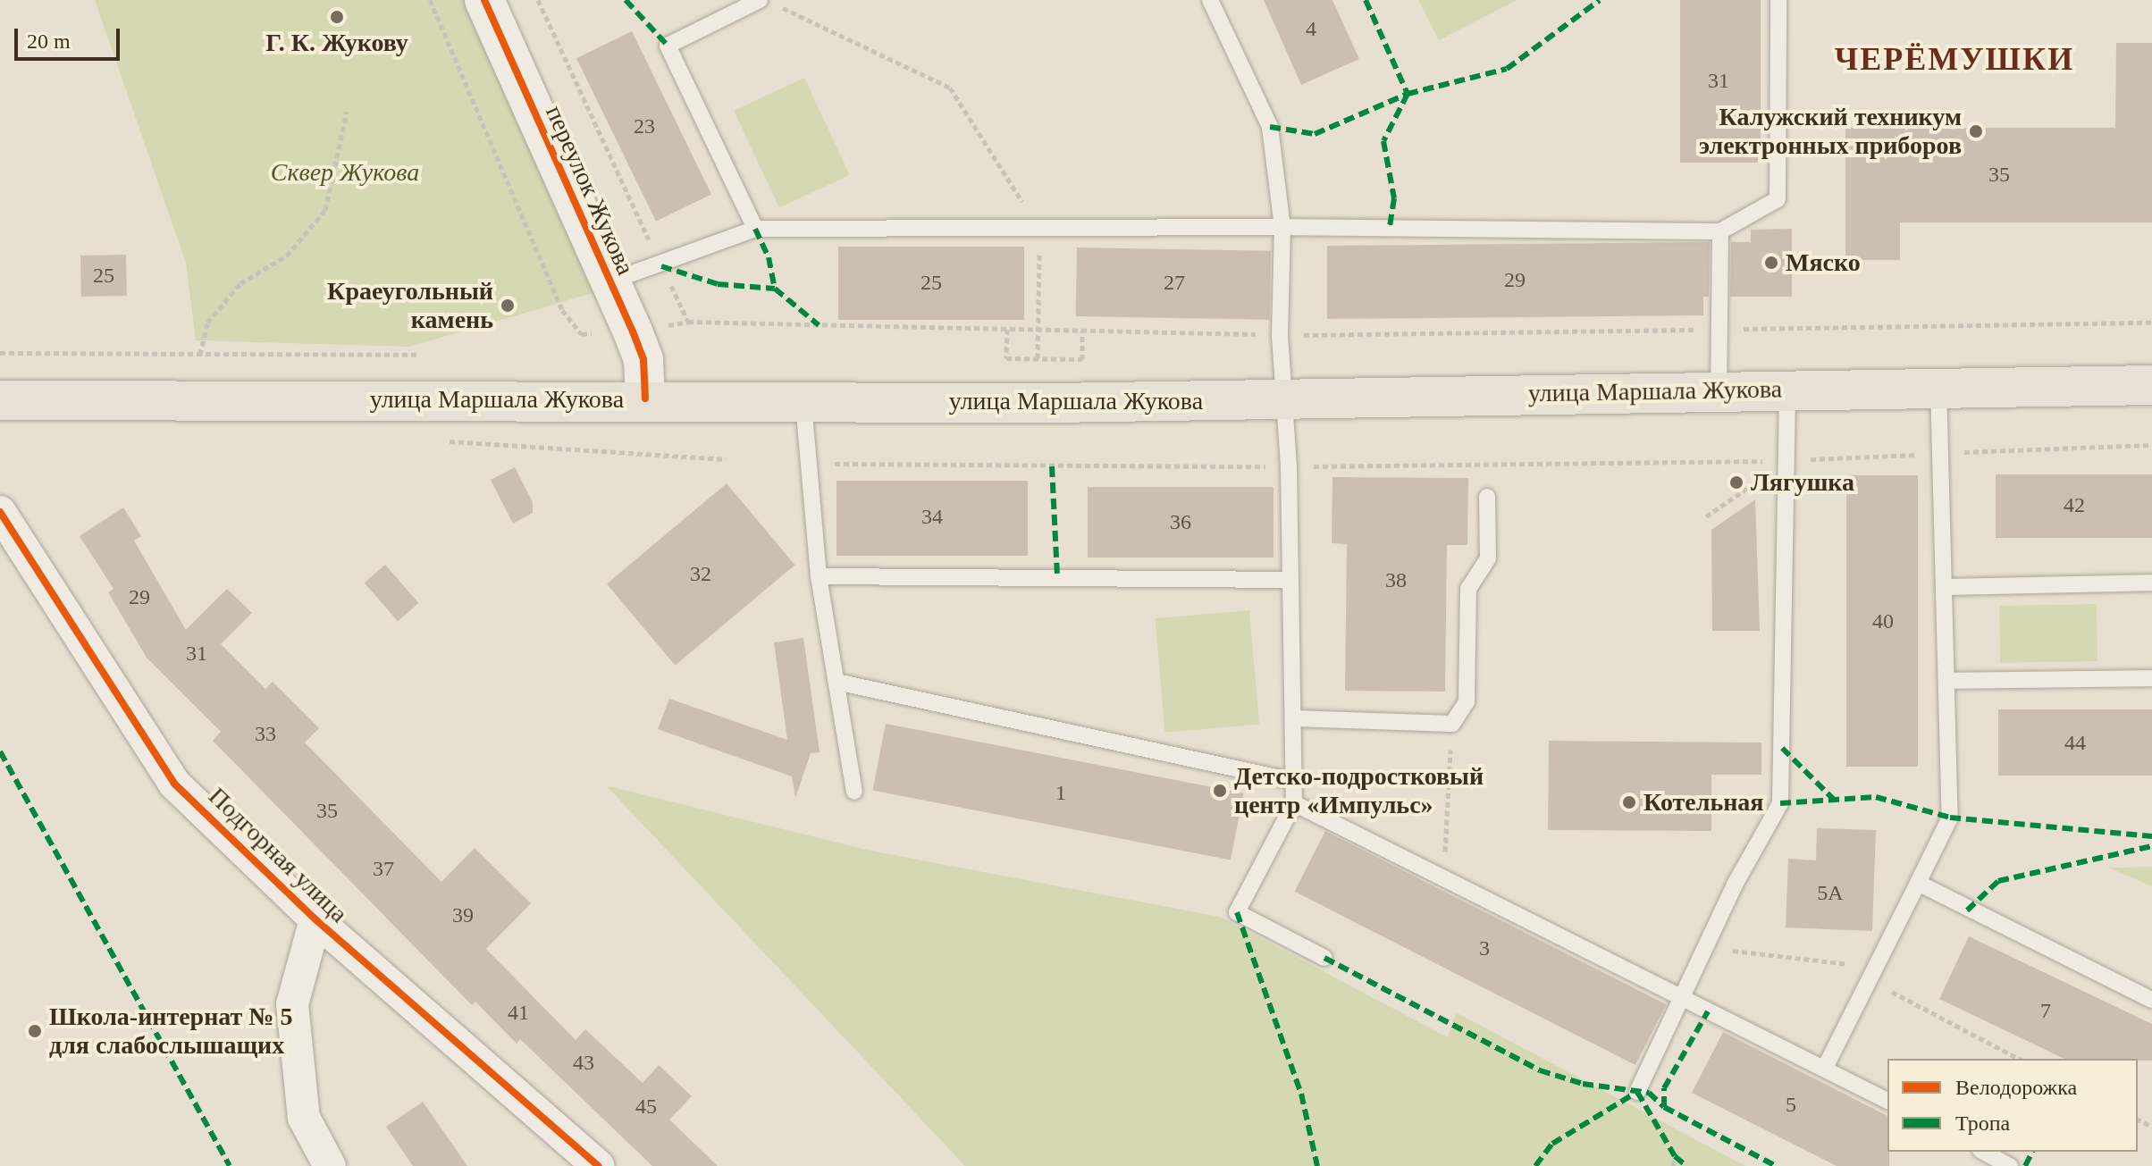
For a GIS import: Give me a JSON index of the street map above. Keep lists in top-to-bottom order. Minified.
{"streets":{"main road":["улица Маршала Жукова"],"street":["переулок Жукова","Подгорная улица"]},"crossings":[["переулок Жукова","улица Маршала Жукова"]],"districts":["ЧЕРЁМУШКИ"],"parks":["Сквер Жукова"],"places":["Г. К. Жукову","Калужский техникум электронных приборов","Мяско","Краеугольный камень","Лягушка","Детско-подростковый центр «Импульс»","Котельная","Школа-интернат № 5 для слабослышащих"],"house_numbers":["4","31","23","35","25","29","25","27","42","34","36","32","38","29","40","31","33","44","1","35","37","5А","39","3","7","41","43","5","45"],"legend":["Велодорожка","Тропа"],"scale_bar":"20 m"}
